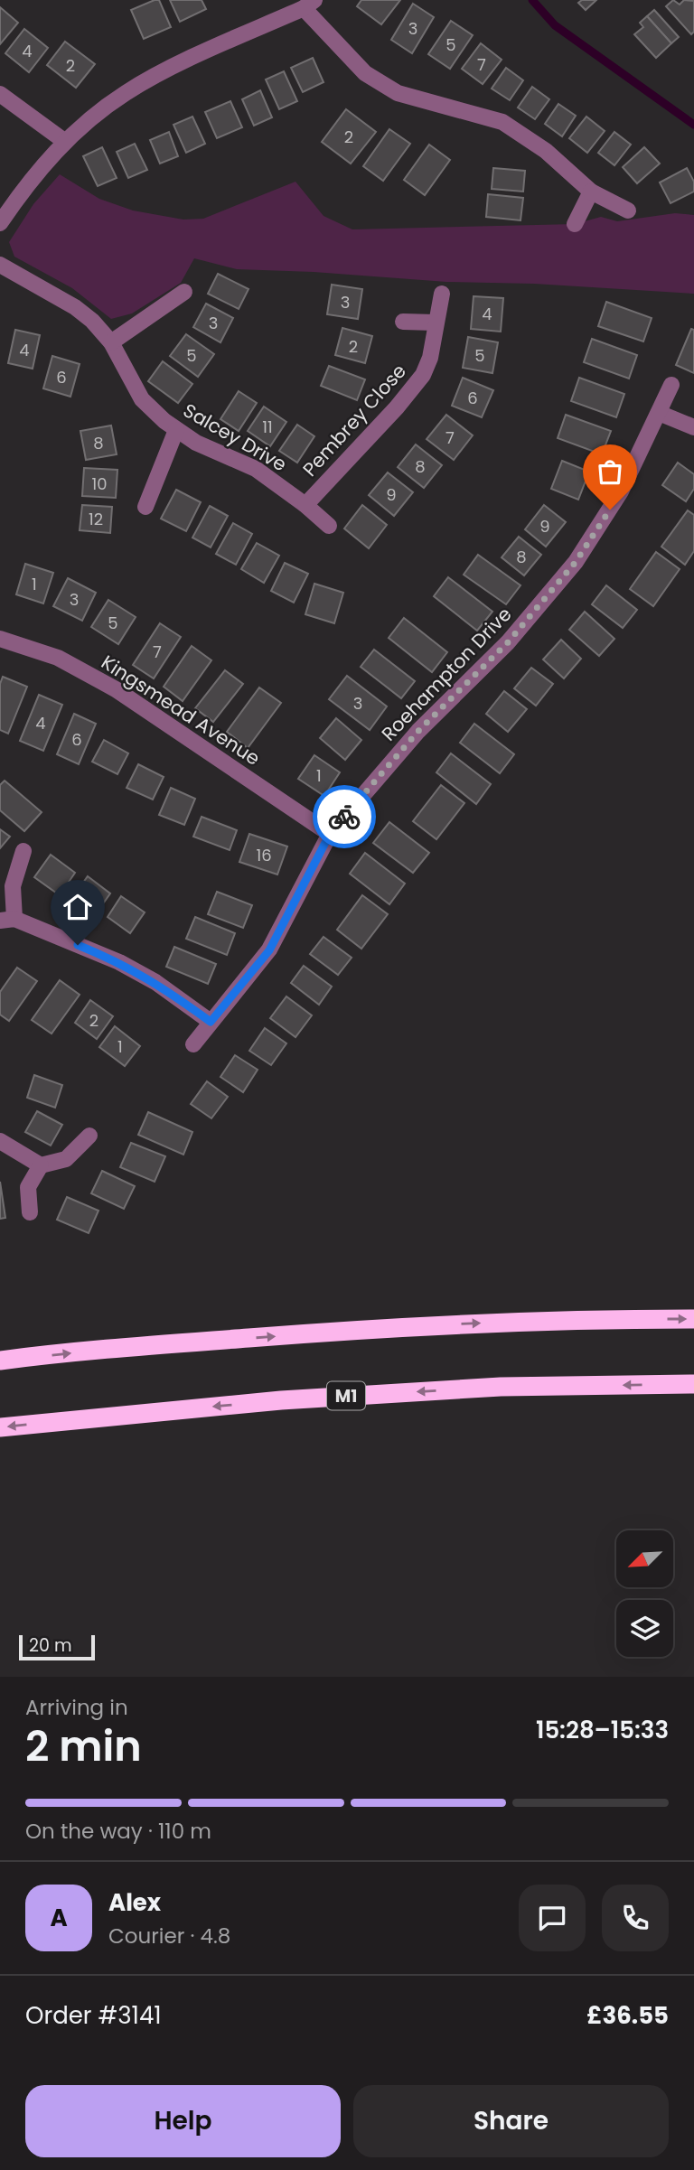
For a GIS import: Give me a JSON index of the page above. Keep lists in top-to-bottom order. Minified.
{"streets":{"highway":["M1"],"street":["Pembrey Close","Salcey Drive","Roehampton Drive","Kingsmead Avenue"]},"crossings":[["Pembrey Close","Salcey Drive"],["Roehampton Drive","Kingsmead Avenue"]],"house_numbers":["3","5","4","7","2","2","3","4","3","2","4","5","5","6","6","11","7","8","8","10","9","12","9","8","1","3","5","7","3","4","6","1","16","2","1"],"scale_bar":"20 m","north":"bottom left","page":{"scale":"20 m","heading":["2 min","Arriving in","15:28–15:33"],"panel":["Alex","Courier · 4.8","Order #3141","£36.55"],"bar":"On the way · 110 m","round":"A","buttons":["Help","Share"]}}
